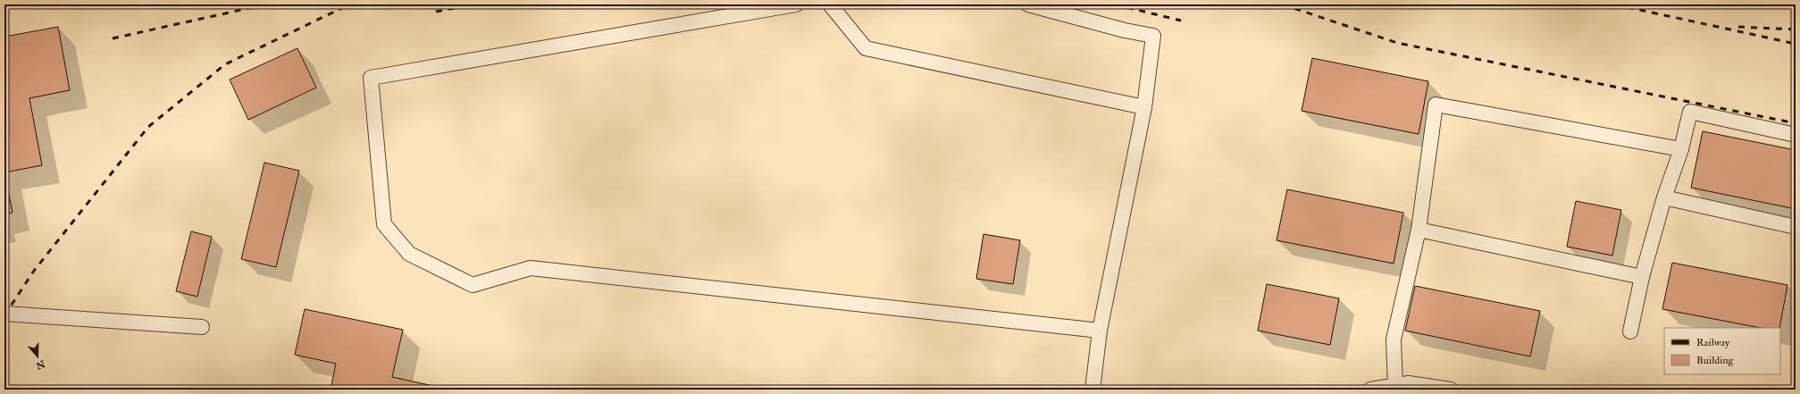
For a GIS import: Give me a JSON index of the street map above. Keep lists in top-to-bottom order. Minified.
{"legend":["Railway","Building"],"north":"bottom"}
